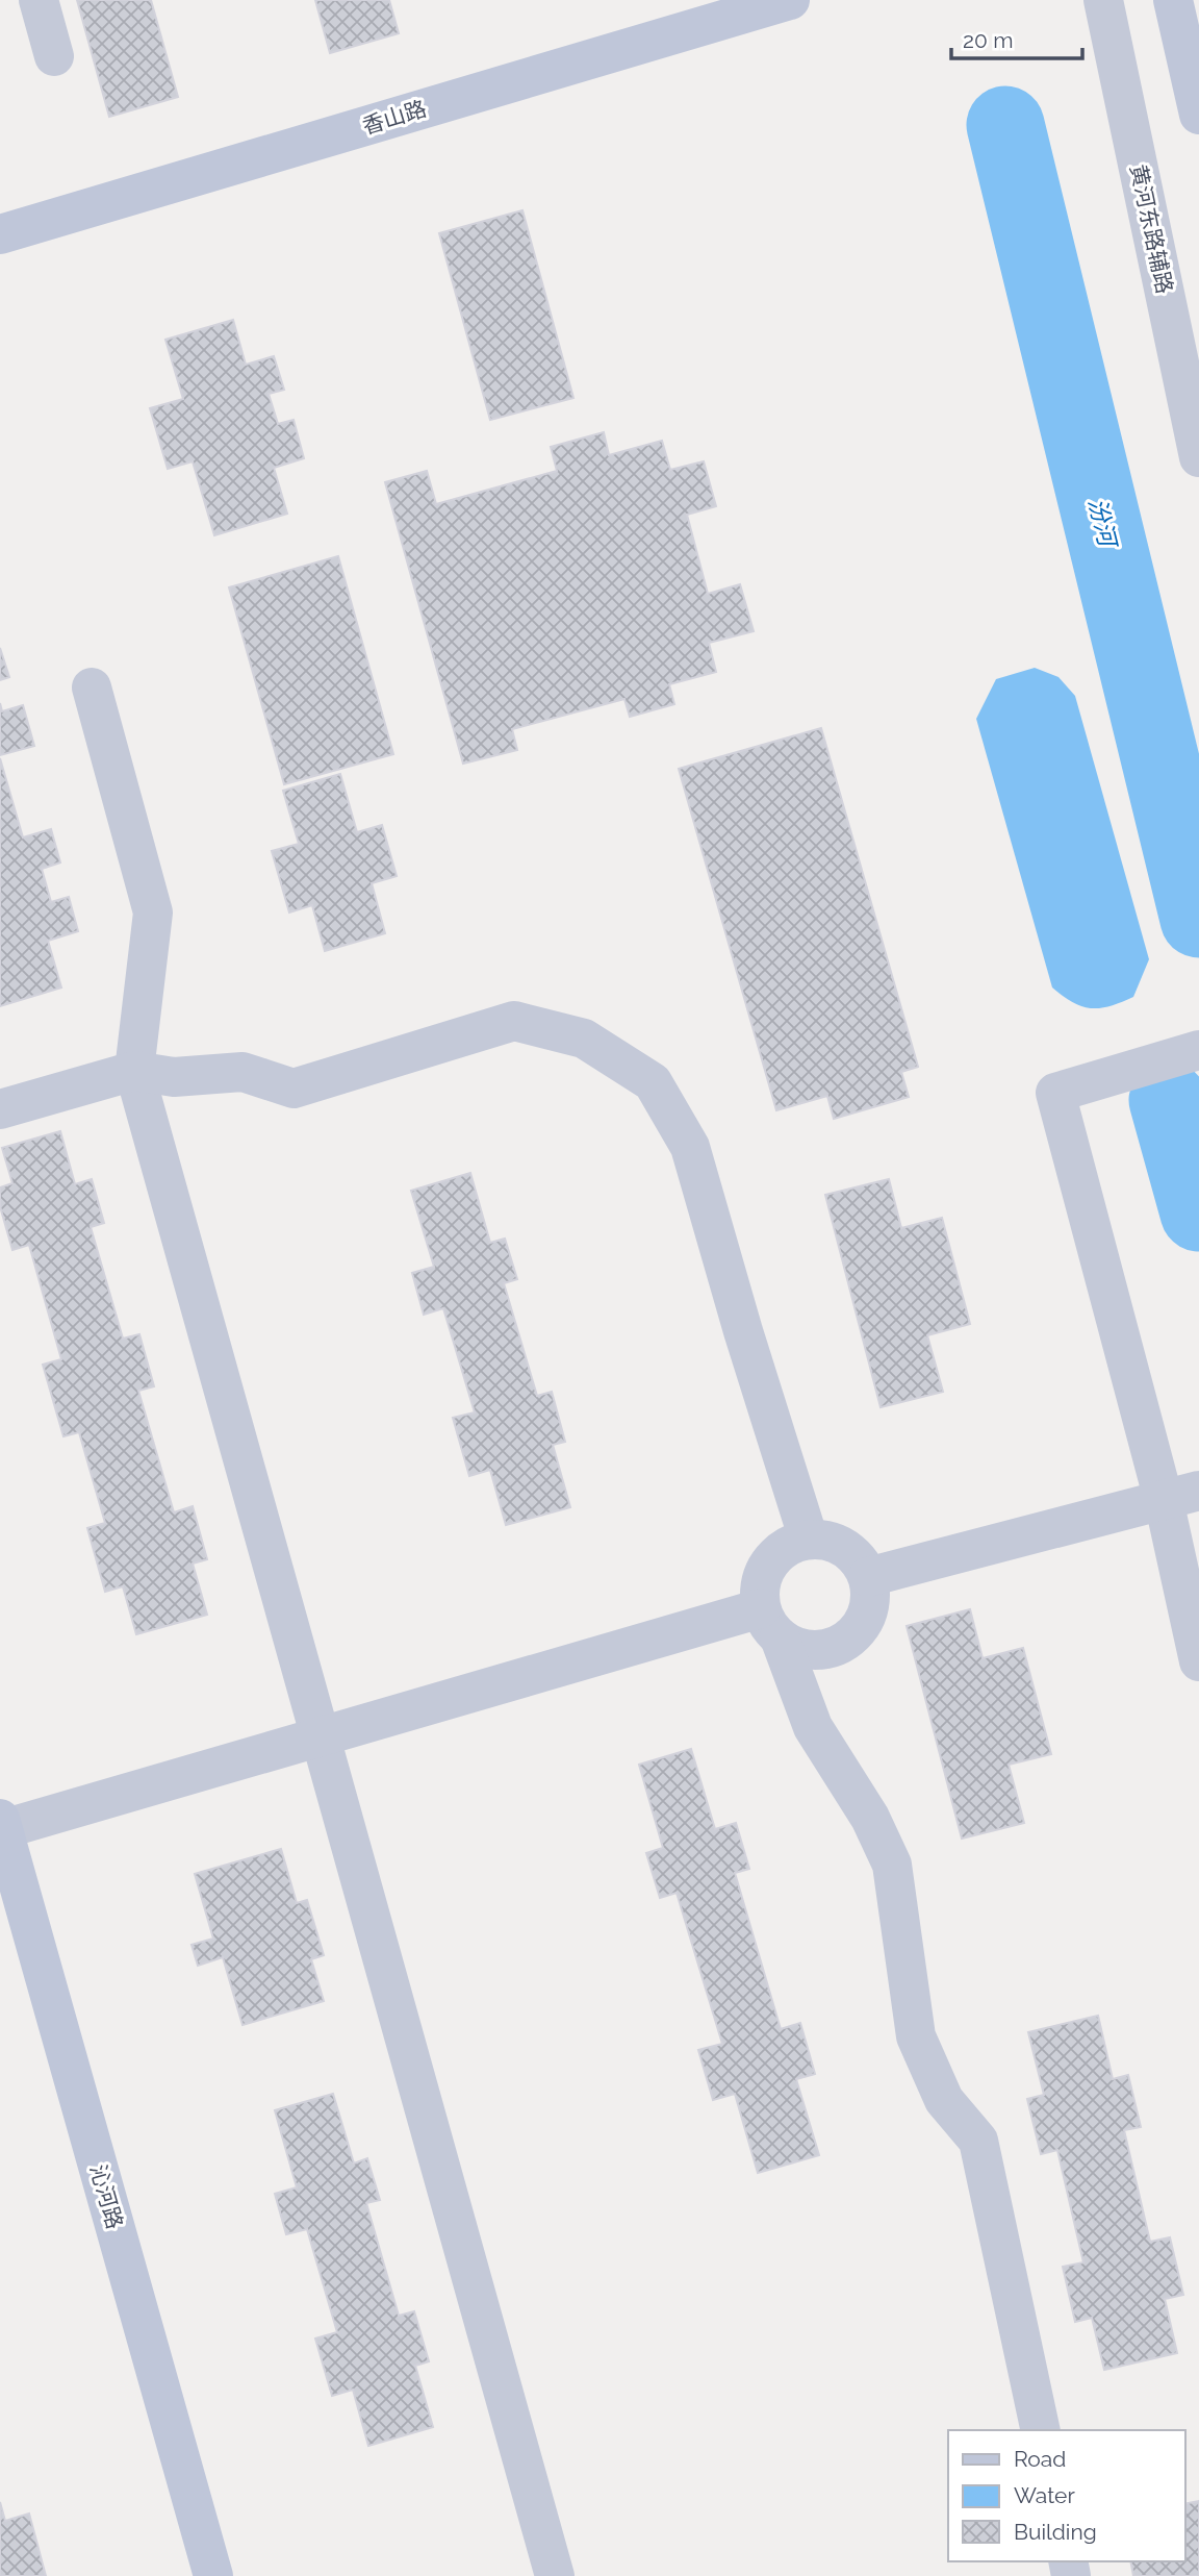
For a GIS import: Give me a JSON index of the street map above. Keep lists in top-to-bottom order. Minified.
{"streets":{"street":["香山路","黄河东路辅路","沁河路"]},"water":["汾河"],"legend":["Road","Water","Building"],"scale_bar":"20 m"}
